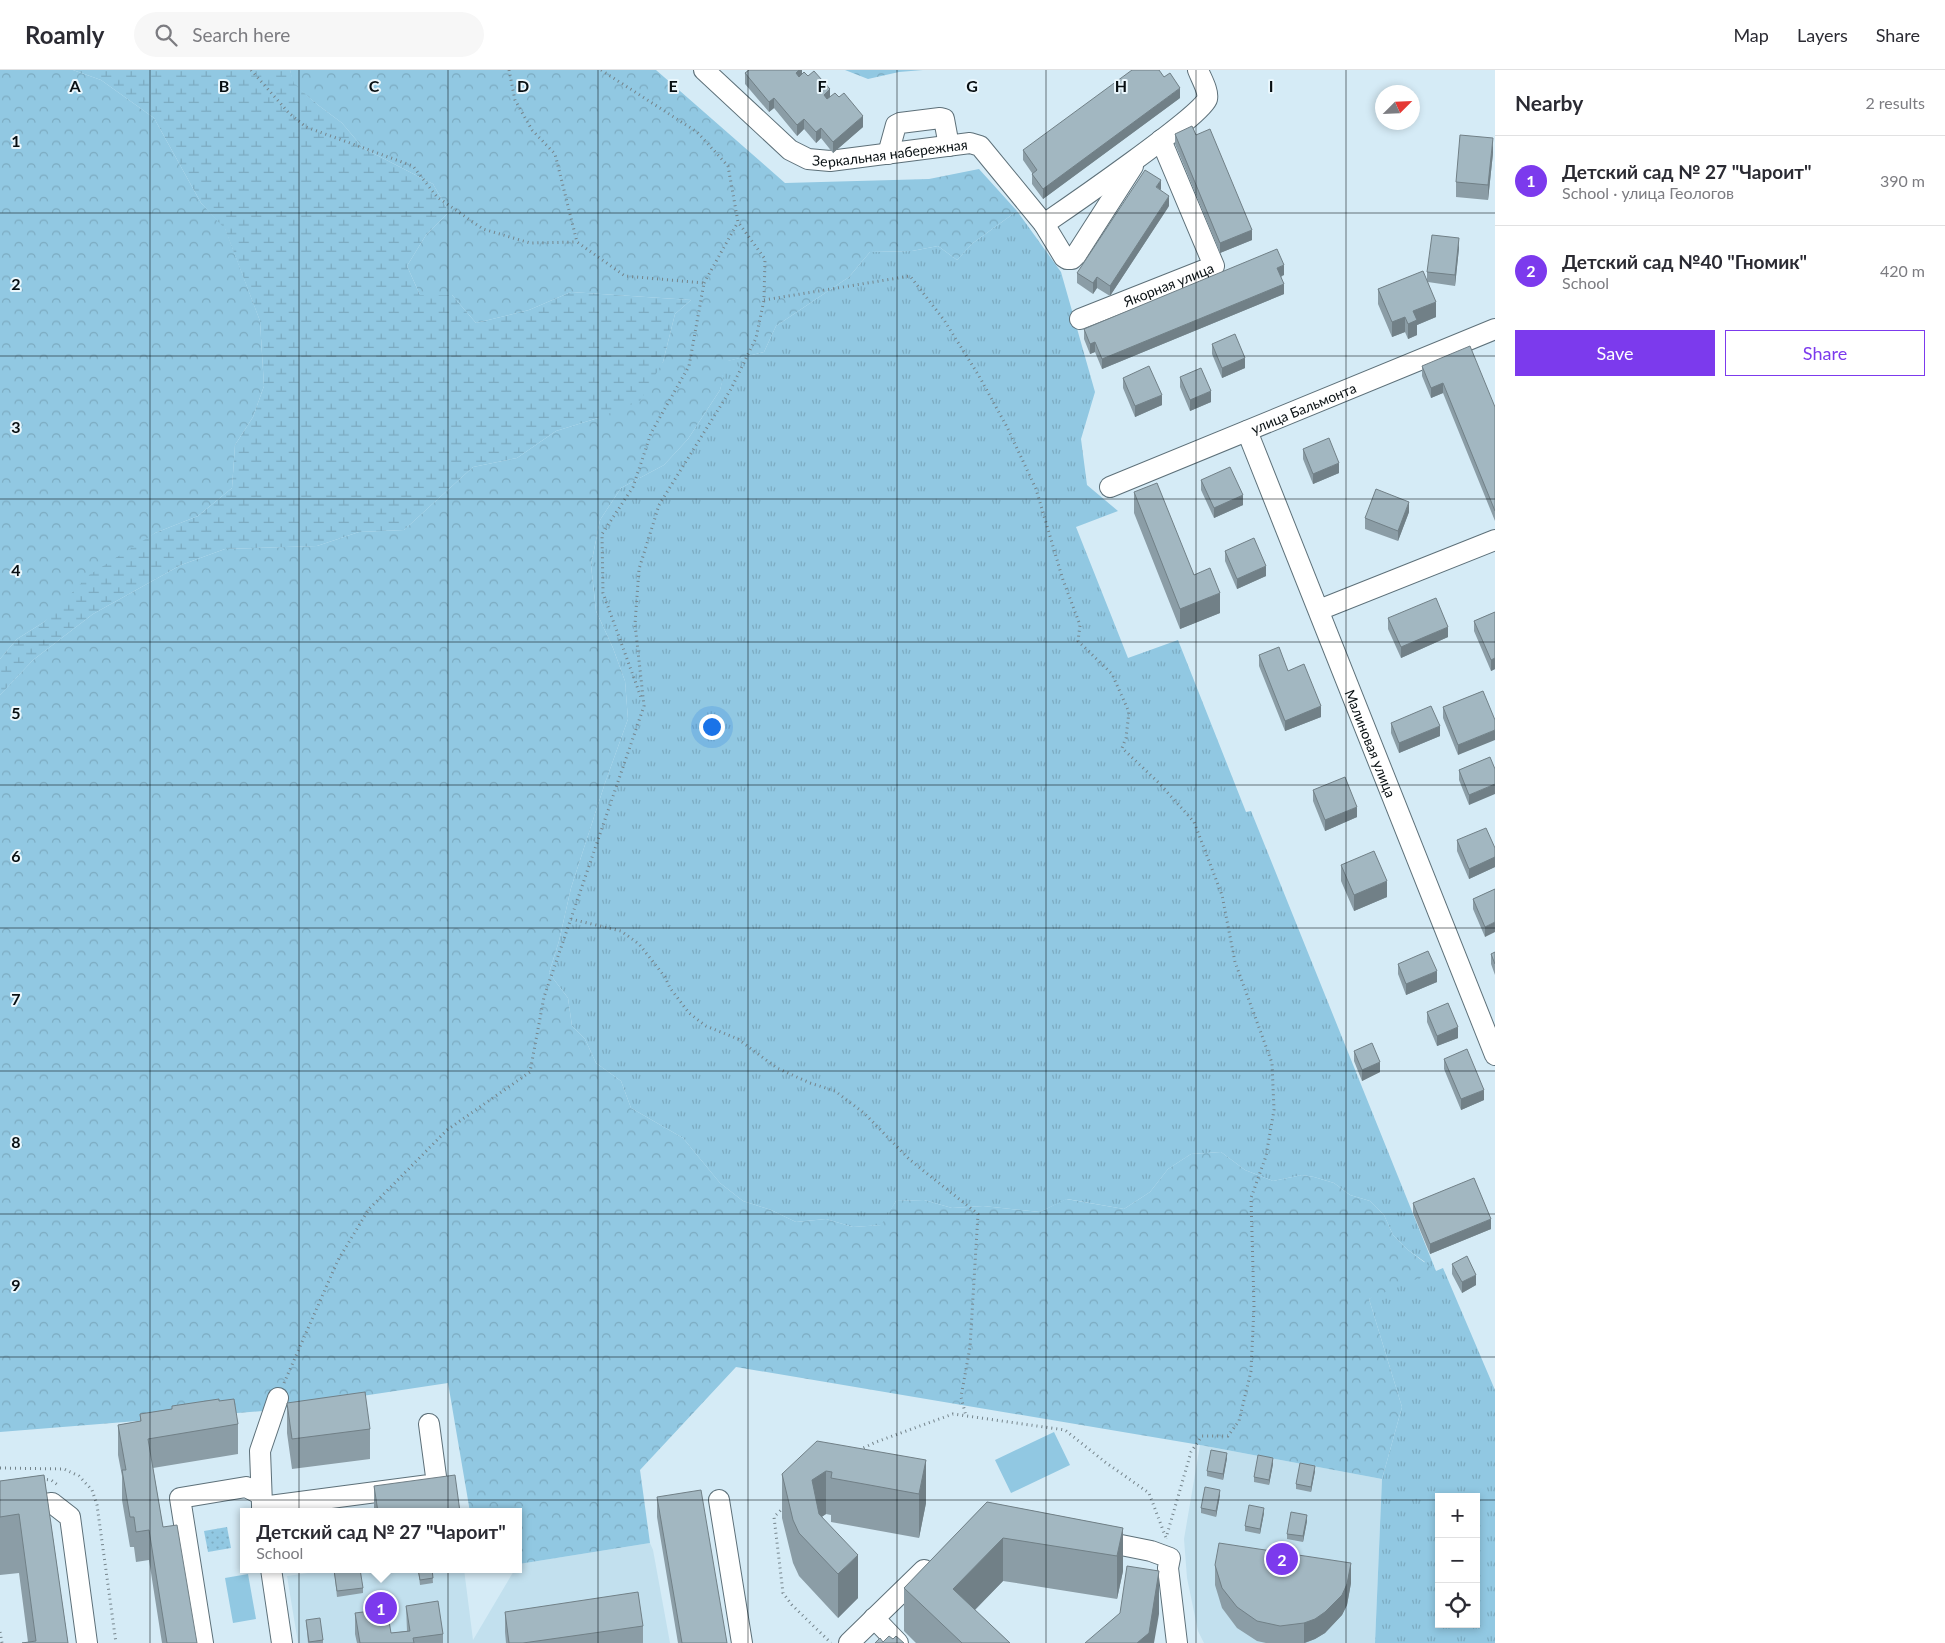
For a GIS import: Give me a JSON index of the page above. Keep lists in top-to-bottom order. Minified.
{"streets":{"street":["Зеркальная набережная","Якорная улица","улица Бальмонта","Малиновая улица"]},"crossings":[["улица Бальмонта","Малиновая улица"]],"north":"top right","page":{"header":"Roamly","search":"Search here","nav":["Map","Layers","Share"],"heading":["Nearby","2 results"],"list":[{"mark":"1","name":"Детский сад № 27 \"Чароит\"","note":"School · улица Геологов","value":"390 m"},{"mark":"2","name":"Детский сад №40 \"Гномик\"","note":"School","value":"420 m"}],"buttons":["Save","Share"],"map_buttons":["+","−"],"popup":["Детский сад № 27 \"Чароит\"","School"],"pins":["2","1"]},"grid":{"columns":["A","B","C","D","E","F","G","H","I"],"rows":["1","2","3","4","5","6","7","8","9"]}}
